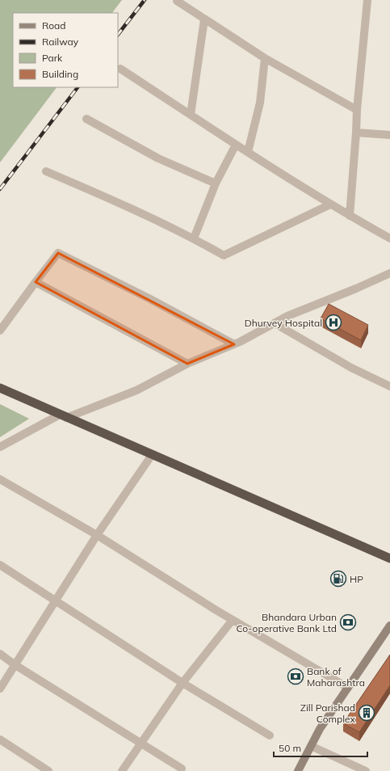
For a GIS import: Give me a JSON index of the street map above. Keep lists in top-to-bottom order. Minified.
{"places":{"hospital":["Dhurvey Hospital"],"fuel station":["HP"],"bank":["Bhandara Urban Co-operative Bank Ltd","Bank of Maharashtra"],"building":["Zill Parishad Complex"]},"legend":["Road","Railway","Park","Building"],"scale_bar":"50 m"}
